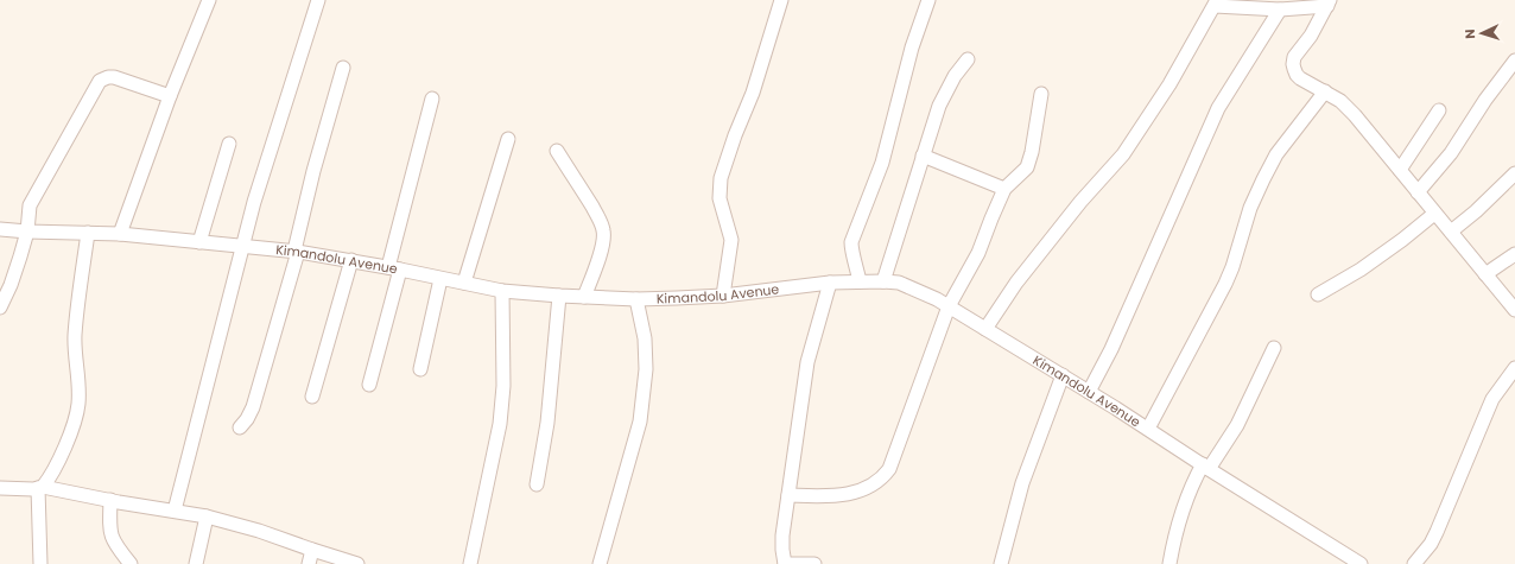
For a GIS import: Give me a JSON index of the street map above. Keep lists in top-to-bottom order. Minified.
{"streets":{"street":["Kimandolu Avenue"]},"north":"left"}
